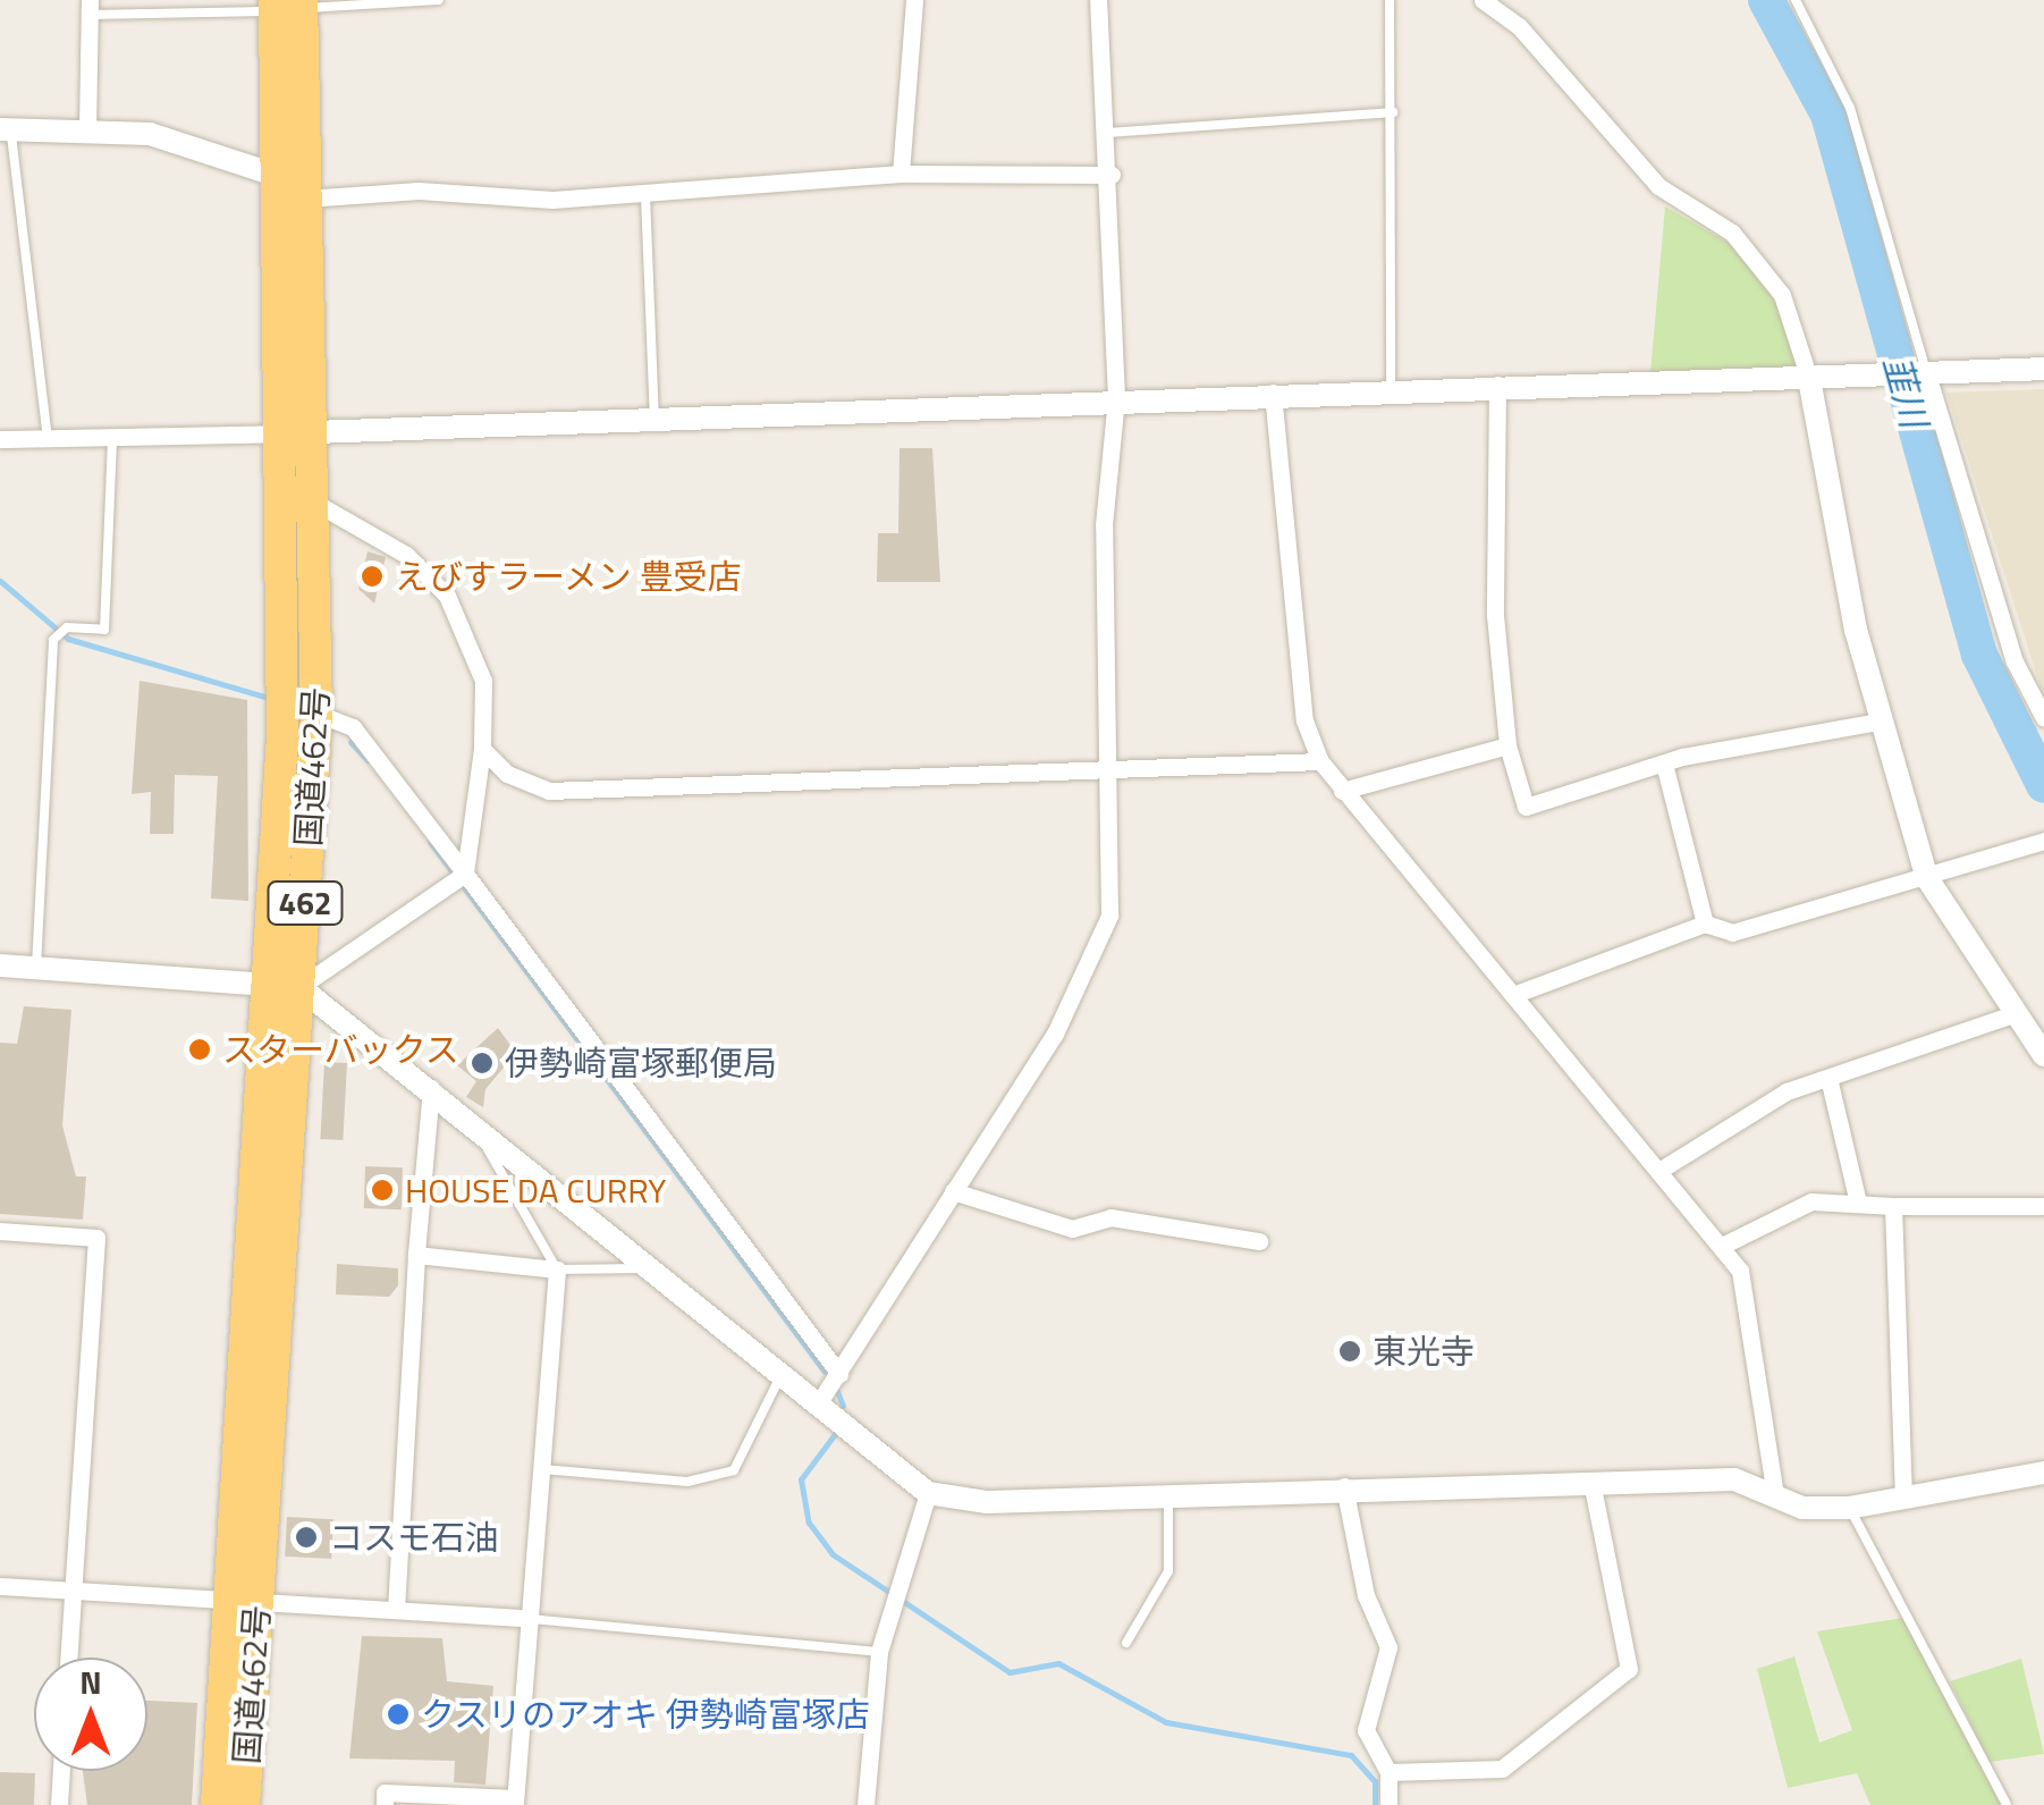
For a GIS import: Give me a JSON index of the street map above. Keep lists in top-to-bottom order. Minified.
{"streets":{"highway":["国道462号","462"]},"water":["韮川"],"places":["えびすラーメン 豊受店","スターバックス","伊勢崎富塚郵便局","HOUSE DA CURRY","東光寺","コスモ石油","クスリのアオキ 伊勢崎富塚店"],"north":"top"}
